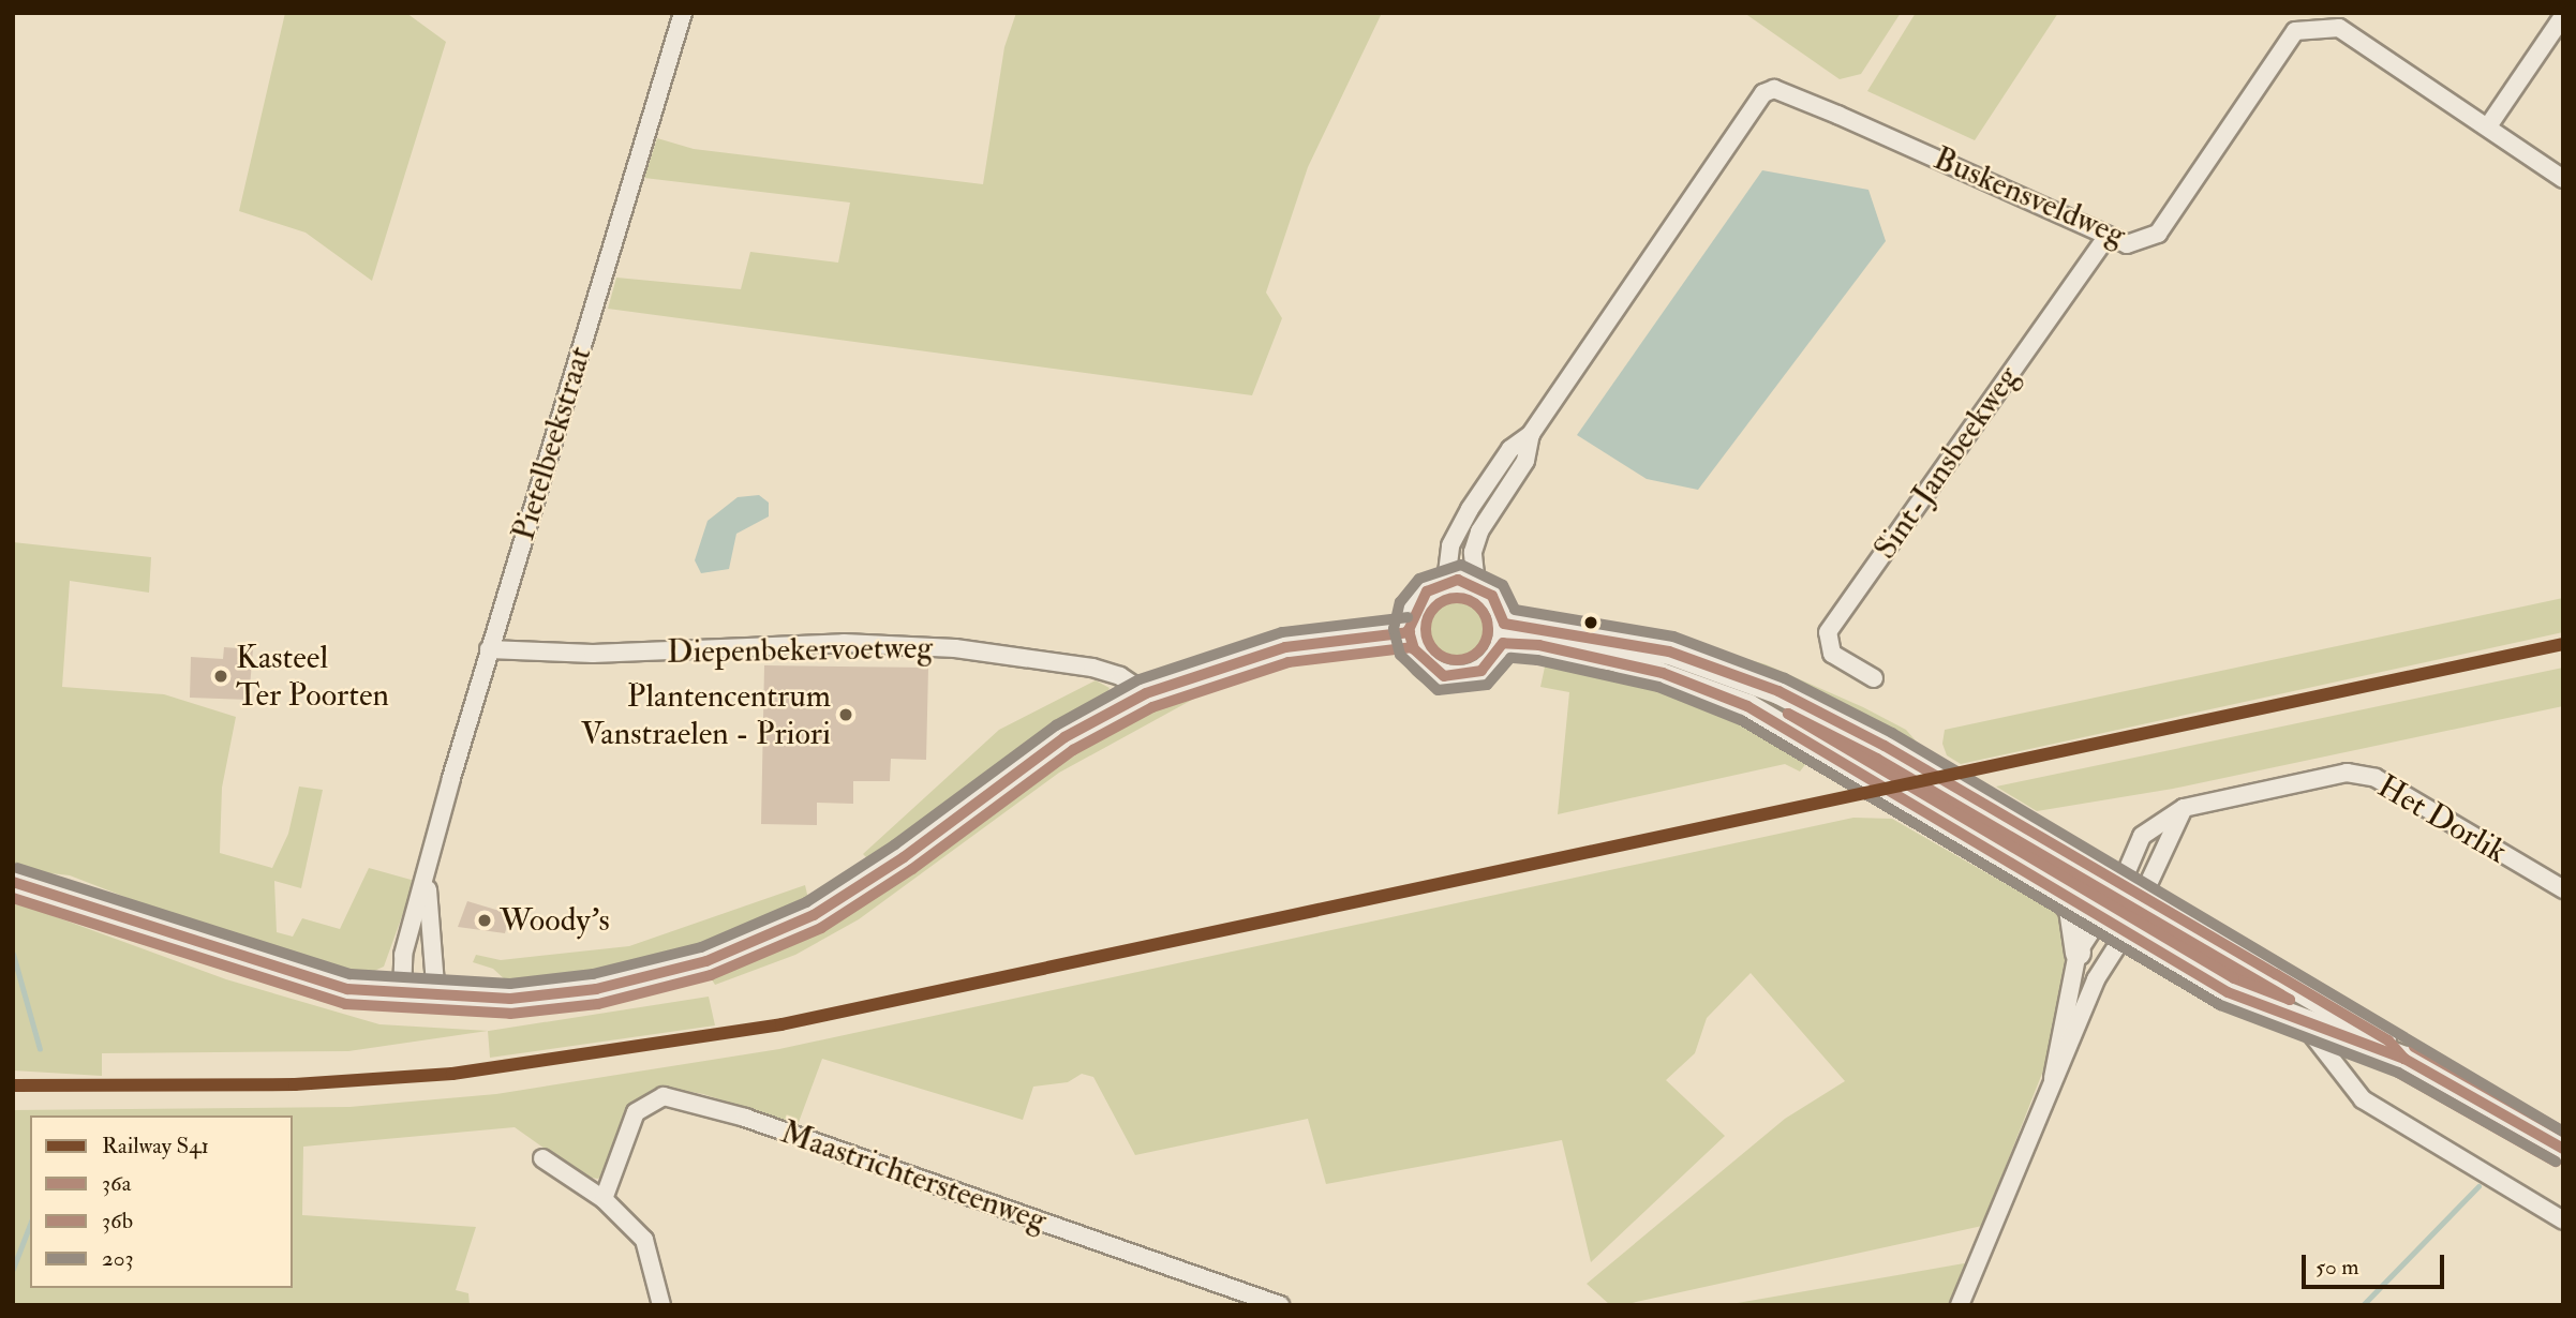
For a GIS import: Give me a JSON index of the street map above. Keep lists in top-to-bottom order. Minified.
{"streets":{"street":["Buskensveldweg","Pietelbeekstraat","Sint-Jansbeekweg","Diepenbekervoetweg","Het Dorlik","Maastrichtersteenweg"]},"crossings":[["Buskensveldweg","Sint-Jansbeekweg"],["Pietelbeekstraat","Diepenbekervoetweg"]],"places":["Kasteel Ter Poorten","Plantencentrum Vanstraelen - Priori","Woody's"],"lines":["transit line 203","transit line 36a","transit line 36b","rail line S41"],"legend":["Railway S41","36a","36b","203"],"scale_bar":"50 m"}
